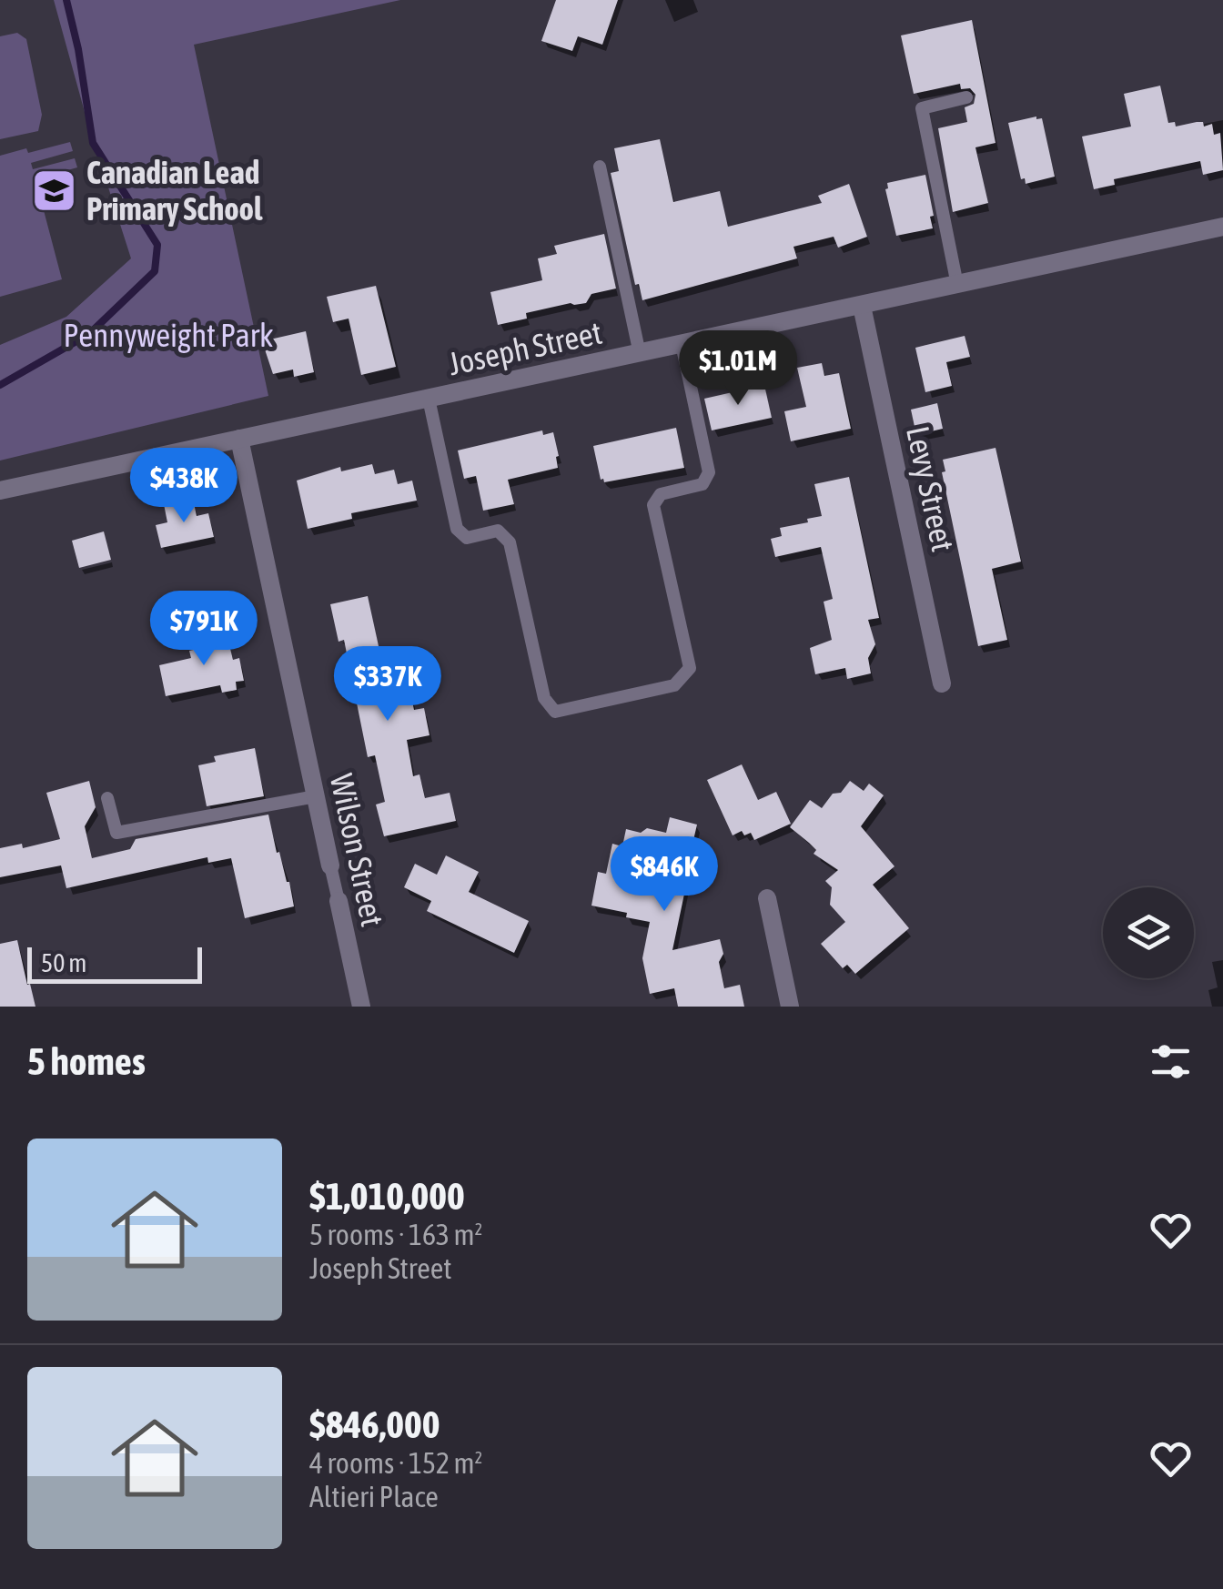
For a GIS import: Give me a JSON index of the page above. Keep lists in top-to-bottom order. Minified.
{"streets":{"street":["Joseph Street","Levy Street","Wilson Street"]},"crossings":[["Joseph Street","Levy Street"],["Joseph Street","Wilson Street"]],"parks":["Pennyweight Park"],"places":{"school or university":["Canadian Lead Primary School"]},"scale_bar":"50 m","page":{"price":["$1.01M","$438K","$791K","$337K","$846K"],"scale":"50 m","heading":"5 homes","list":[{"name":"$1,010,000","note":"5 rooms · 163 m² · Joseph Street"},{"name":"$846,000","note":"4 rooms · 152 m² · Altieri Place"}]}}
